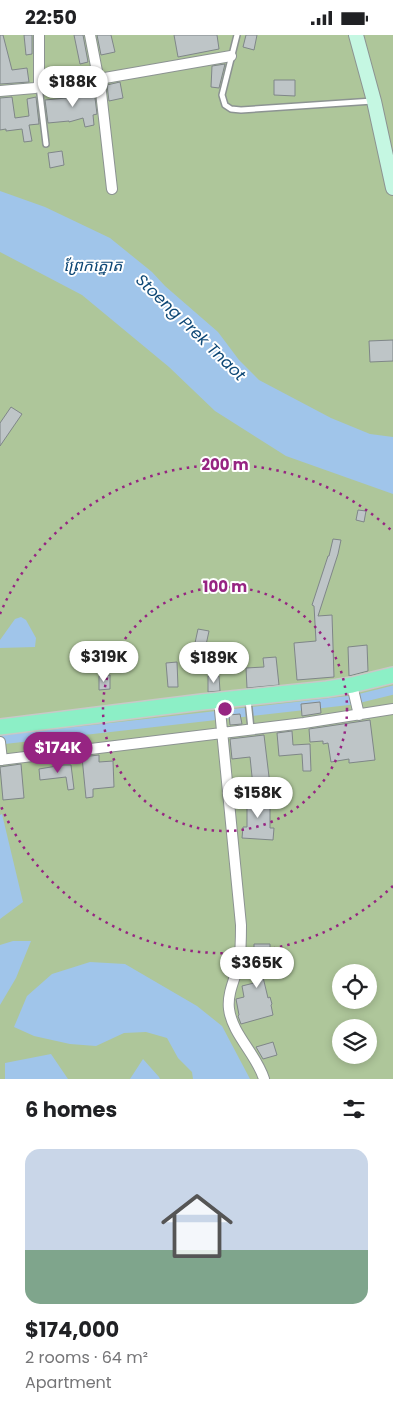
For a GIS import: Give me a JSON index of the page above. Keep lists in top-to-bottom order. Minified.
{"water":["ព្រែកត្នោត","Stoeng Prek Tnaot"],"page":{"status":"22:50","price":["$188K","$319K","$189K","$174K","$158K","$365K"],"heading":"6 homes","list":[{"name":"$174,000","note":"2 rooms · 64 m² · Apartment"}]},"rings":["200 m","100 m"]}
